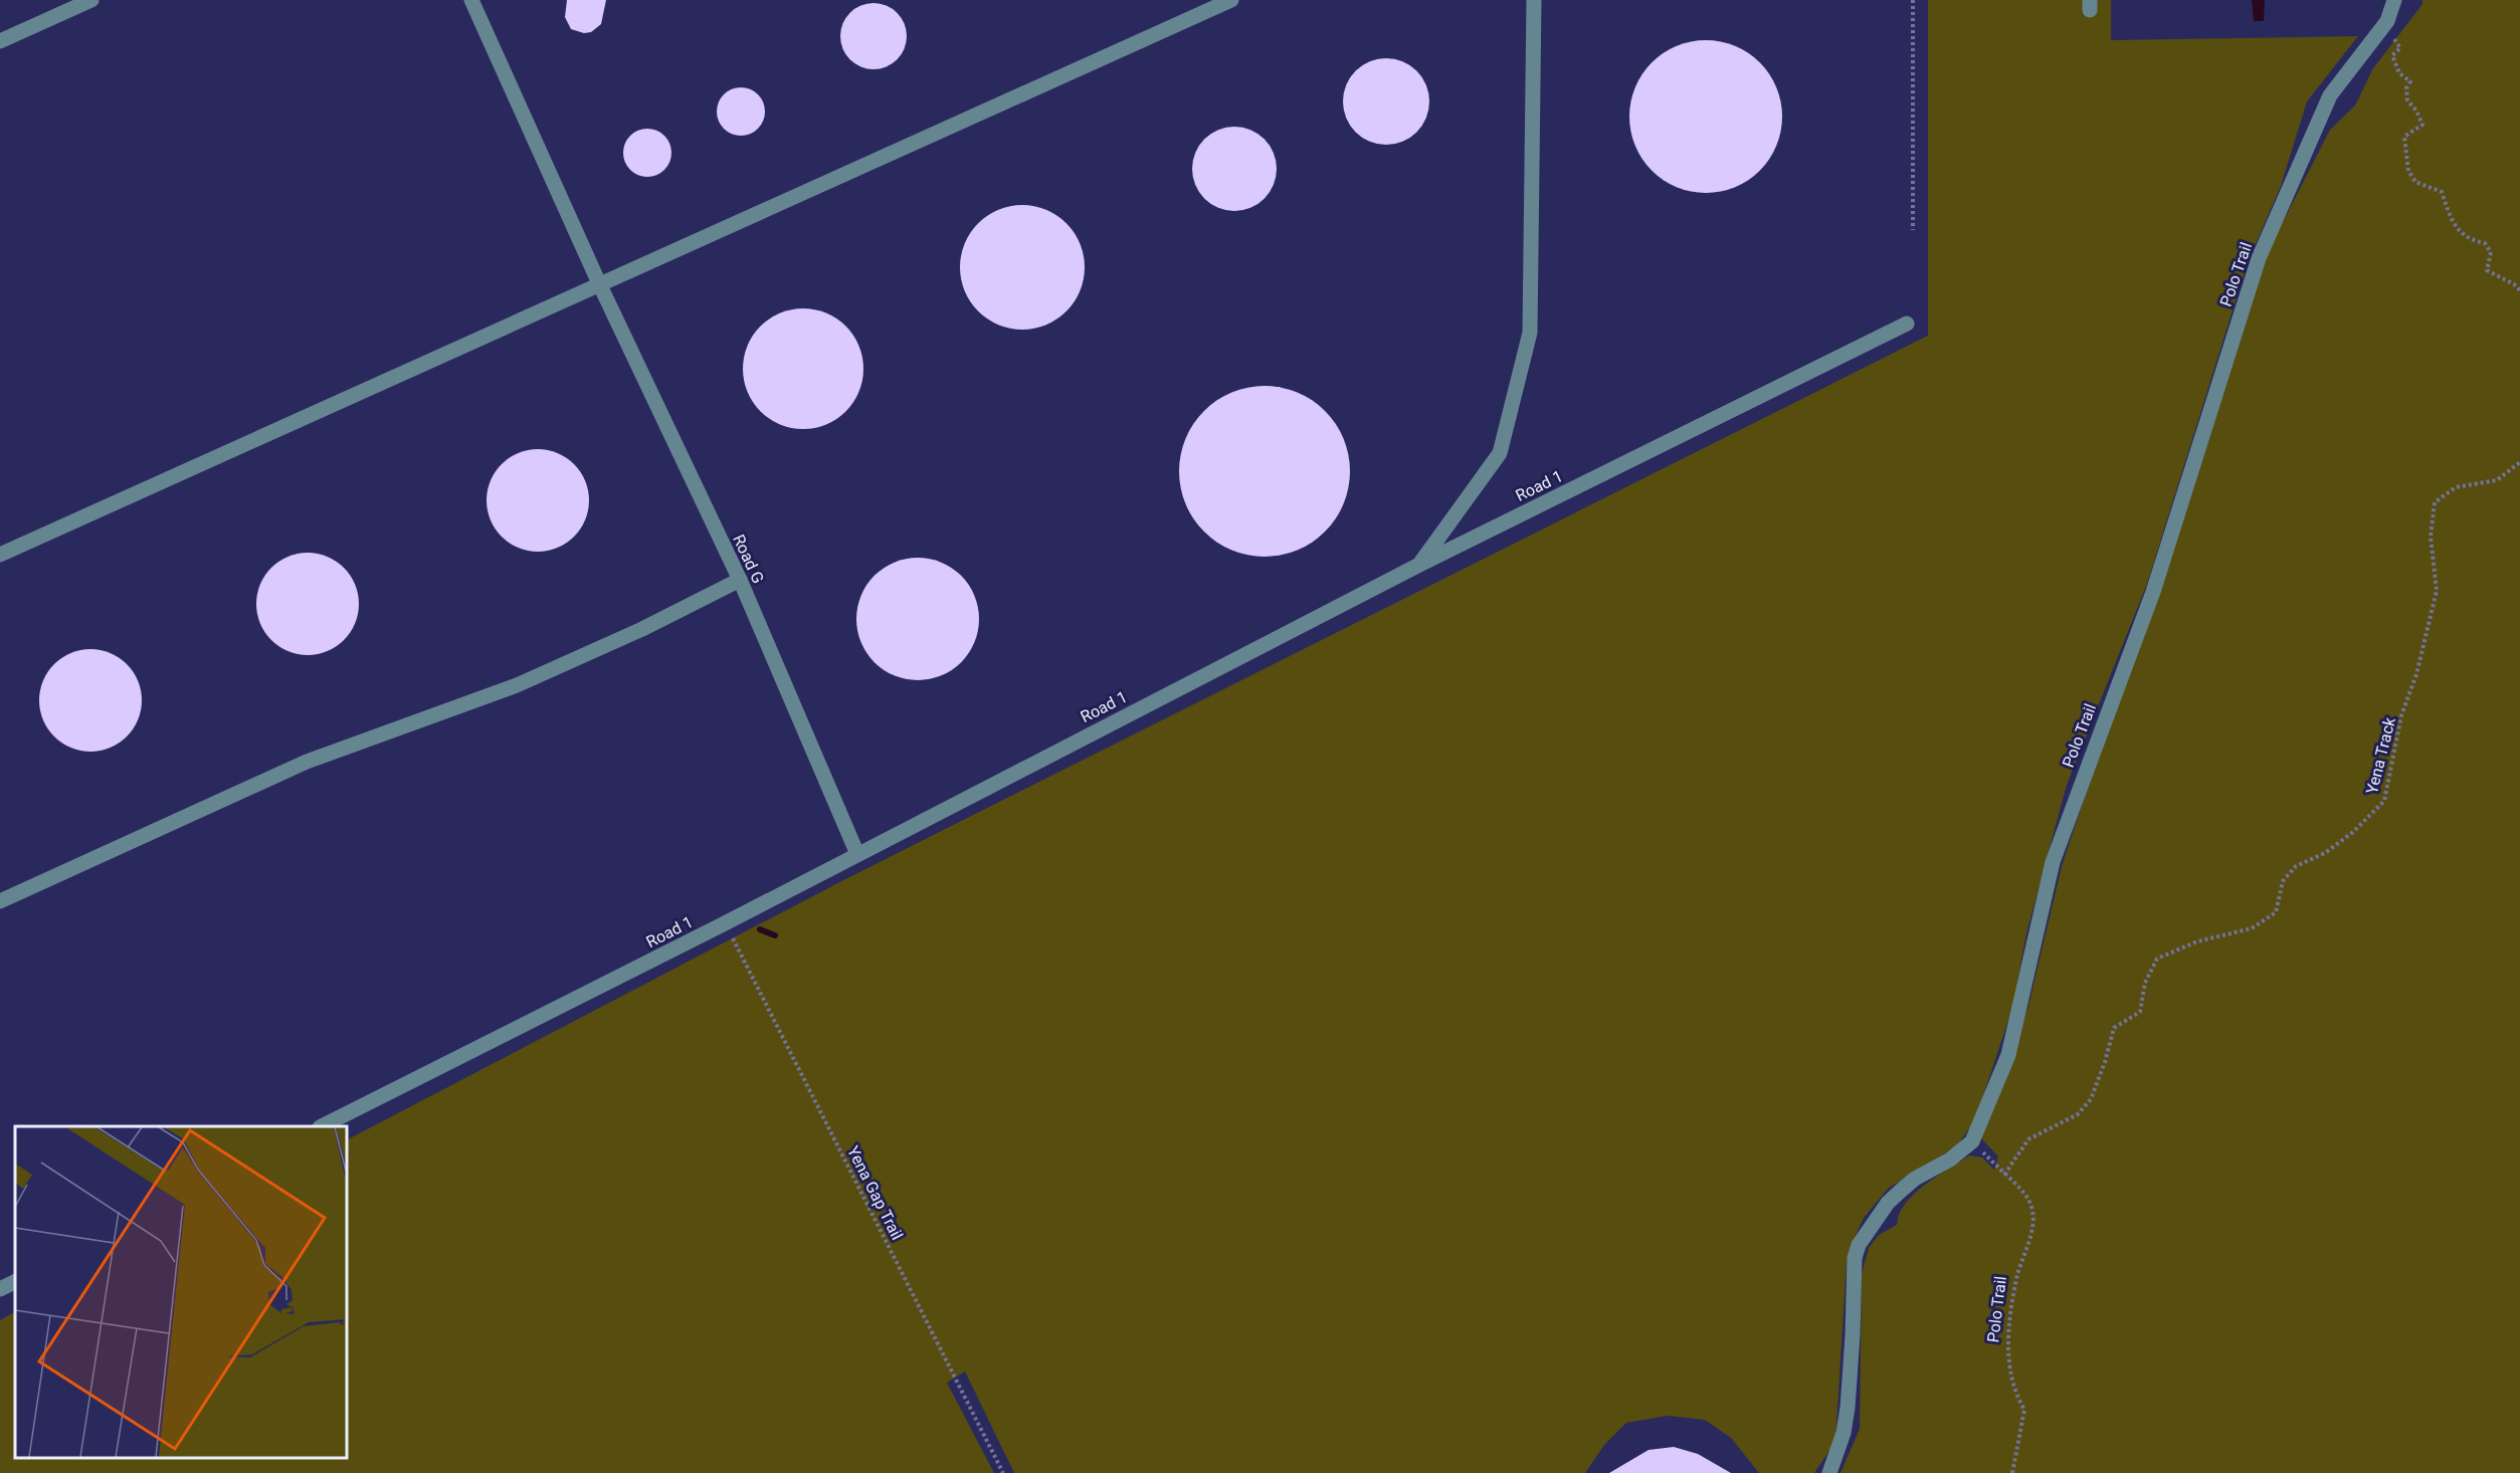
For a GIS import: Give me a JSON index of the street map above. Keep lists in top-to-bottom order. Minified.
{"streets":{"street":["Polo Trail","Road 1","Road G"],"path":["Yena Track","Yena Gap Trail"]},"crossings":[["Polo Trail","Yena Track"],["Road 1","Road G"],["Road 1","Yena Gap Trail"]]}
